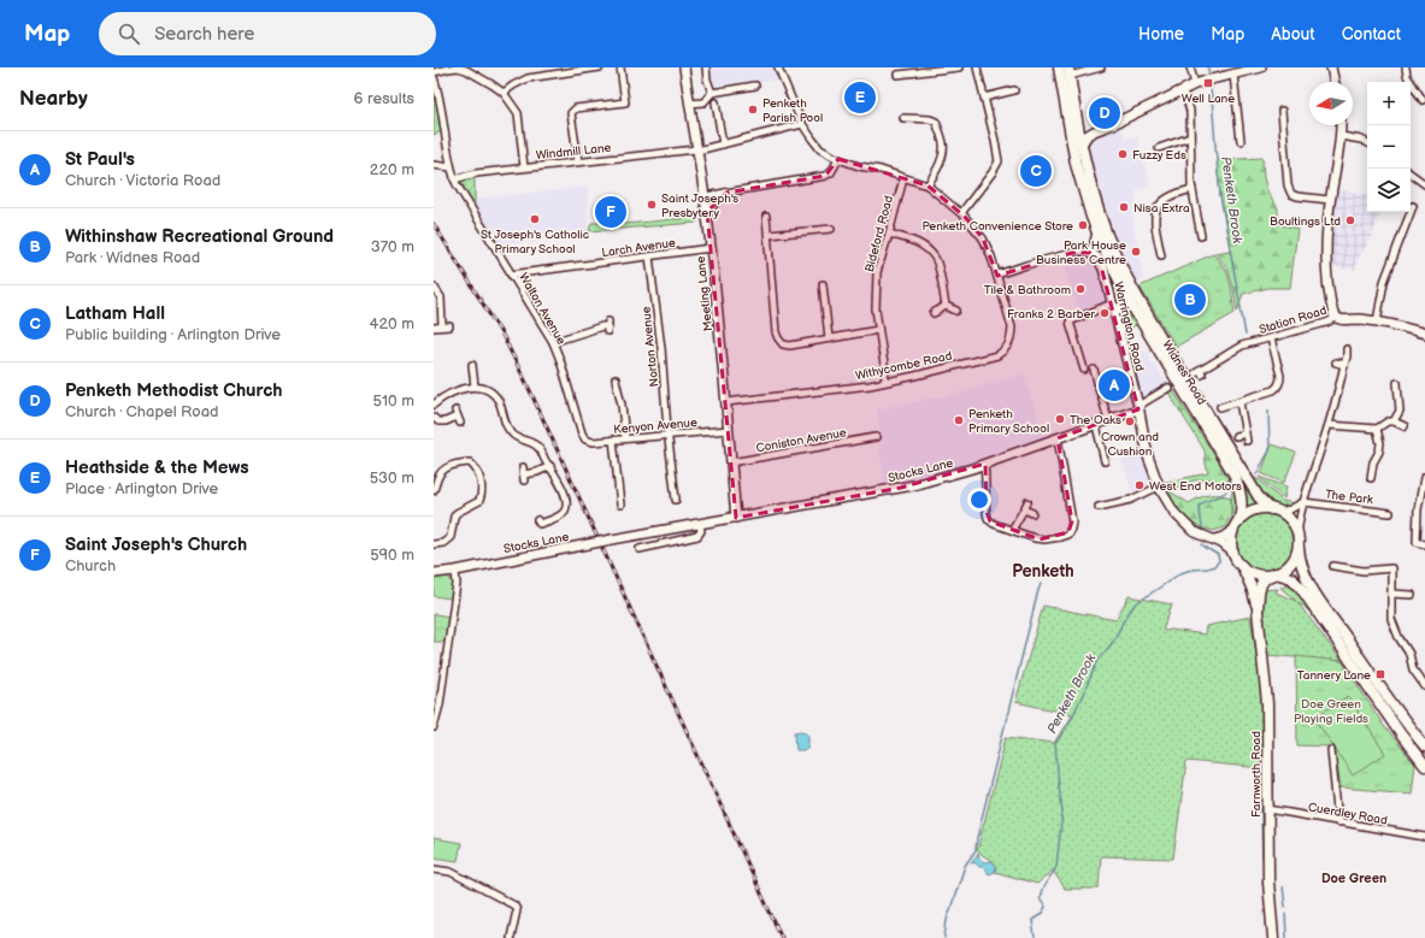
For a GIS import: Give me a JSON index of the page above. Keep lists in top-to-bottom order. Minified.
{"streets":{"main road":["Widnes Road","Farnworth Road"],"street":["Windmill Lane","Bideford Road","Larch Avenue","Meeting Lane","Walton Avenue","Station Road","Warrington Road","Norton Avenue","Withycombe Road","Kenyon Avenue","Coniston Avenue","Stocks Lane","The Park","Cuerdley Road"]},"crossings":[["Windmill Lane","Meeting Lane"],["Windmill Lane","Walton Avenue"],["Bideford Road","Withycombe Road"],["Larch Avenue","Meeting Lane"],["Larch Avenue","Walton Avenue"],["Larch Avenue","Norton Avenue"],["Meeting Lane","Withycombe Road"],["Meeting Lane","Kenyon Avenue"],["Meeting Lane","Coniston Avenue"],["Meeting Lane","Stocks Lane"],["Walton Avenue","Kenyon Avenue"],["Warrington Road","Stocks Lane"],["Norton Avenue","Kenyon Avenue"],["Widnes Road","The Park"],["Widnes Road","Farnworth Road"],["The Park","Farnworth Road"],["Farnworth Road","Cuerdley Road"]],"districts":["Penketh","Doe Green"],"water":["Penketh Brook"],"parks":["Doe Green Playing Fields"],"places":{"transit":["Well Lane","Tannery Lane"],"other":["Penketh Parish Pool","Fuzzy Eds","Saint Joseph's Presbytery","Nisa Extra","St Joseph's Catholic Primary School","Boultings Ltd","Penketh Convenience Store","Park House Business Centre","Tile & Bathroom","Franks 2 Barber","The Oaks","Penketh Primary School","Crown and Cushion","West End Motors"]},"north":"left","page":{"header":"Map","search":"Search here","nav":["Home","Map","About","Contact"],"heading":["Nearby","6 results"],"pins":["E","D","C","F","B","A"],"map_buttons":["+","−"],"list":[{"mark":"A","name":"St Paul's","note":"Church · Victoria Road","value":"220 m"},{"mark":"B","name":"Withinshaw Recreational Ground","note":"Park · Widnes Road","value":"370 m"},{"mark":"C","name":"Latham Hall","note":"Public building · Arlington Drive","value":"420 m"},{"mark":"D","name":"Penketh Methodist Church","note":"Church · Chapel Road","value":"510 m"},{"mark":"E","name":"Heathside & the Mews","note":"Place · Arlington Drive","value":"530 m"},{"mark":"F","name":"Saint Joseph's Church","note":"Church","value":"590 m"}]}}
